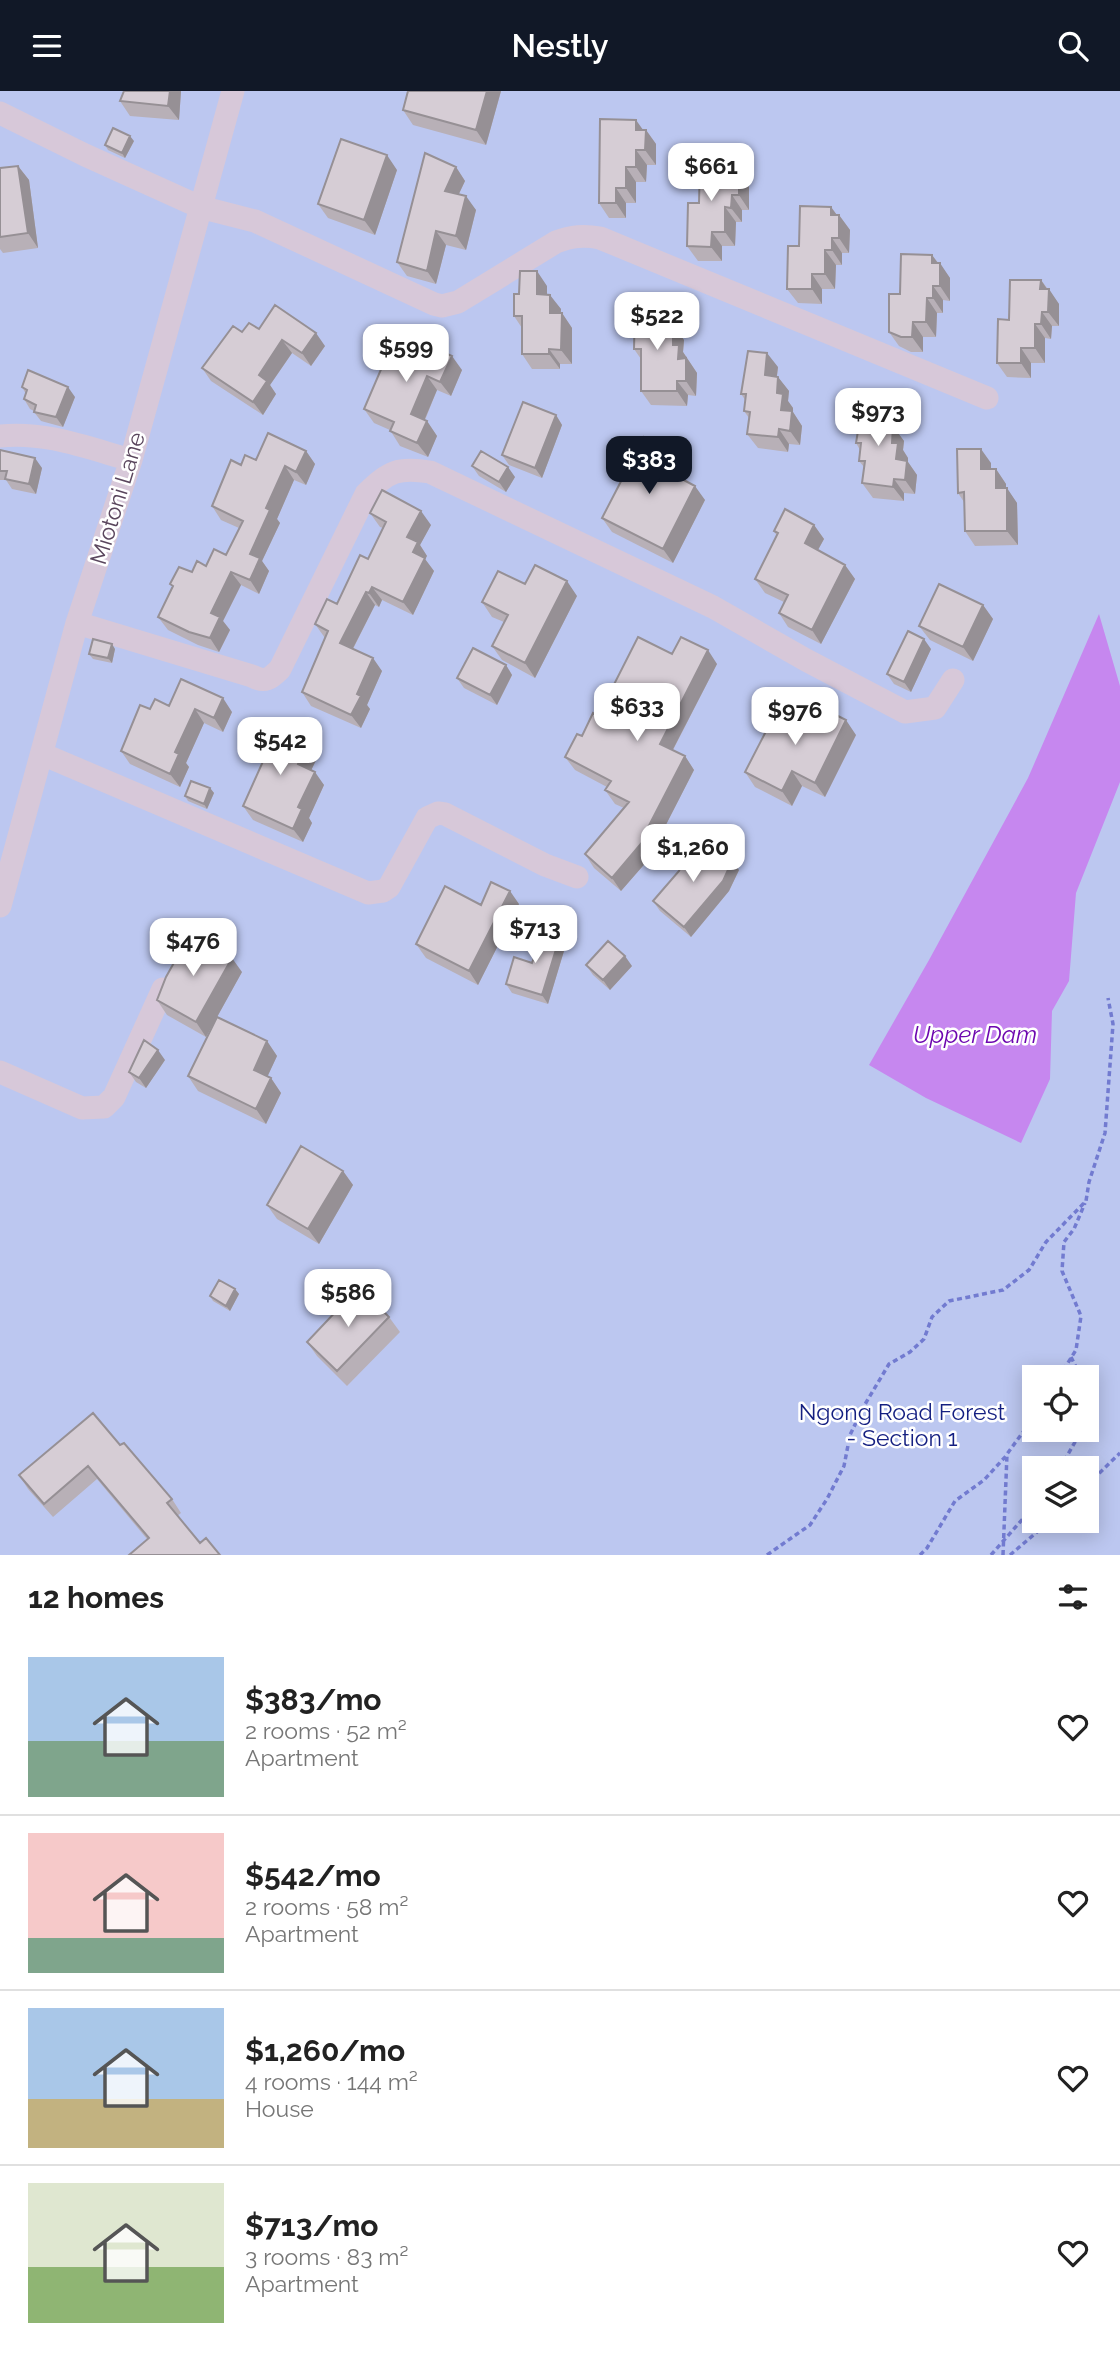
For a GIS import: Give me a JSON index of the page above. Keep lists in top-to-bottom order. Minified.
{"streets":{"street":["Miotoni Lane"]},"water":["Upper Dam"],"parks":["Ngong Road Forest - Section 1"],"page":{"header":"Nestly","price":["$661","$522","$599","$973","$383","$633","$976","$542","$1,260","$713","$476","$586"],"heading":"12 homes","list":[{"name":"$383/mo","note":"2 rooms · 52 m² · Apartment"},{"name":"$542/mo","note":"2 rooms · 58 m² · Apartment"},{"name":"$1,260/mo","note":"4 rooms · 144 m² · House"},{"name":"$713/mo","note":"3 rooms · 83 m² · Apartment"}]}}
